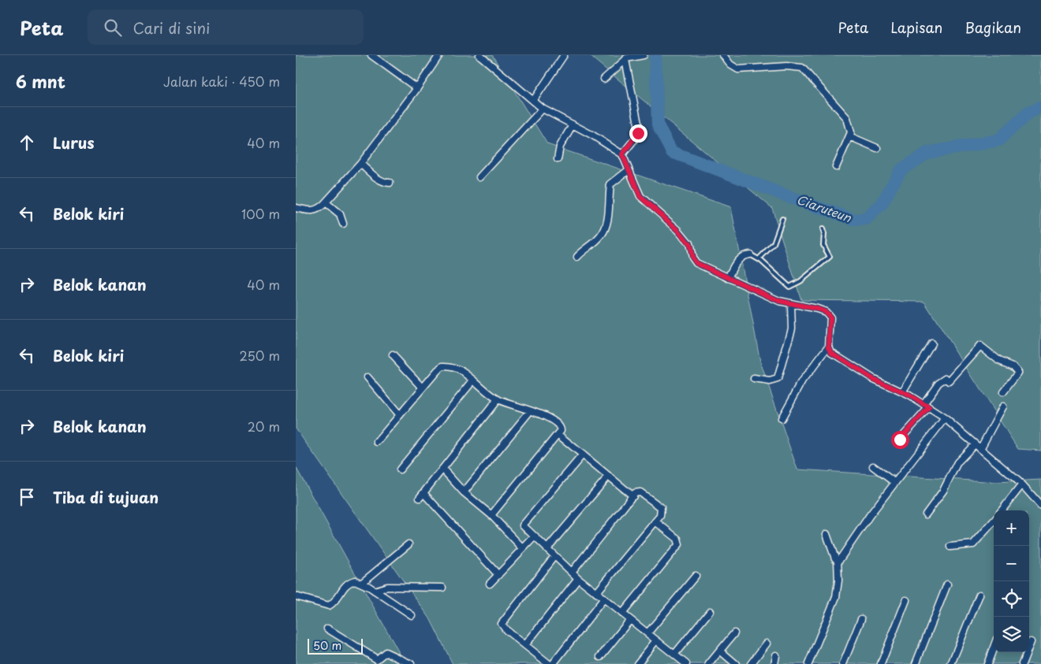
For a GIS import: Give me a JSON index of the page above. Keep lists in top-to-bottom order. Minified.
{"water":["Ciaruteun"],"scale_bar":"50 m","page":{"header":"Peta","search":"Cari di sini","nav":["Peta","Lapisan","Bagikan"],"heading":["6 mnt","Jalan kaki · 450 m"],"list":[["Lurus","40 m"],["Belok kiri","100 m"],["Belok kanan","40 m"],["Belok kiri","250 m"],["Belok kanan","20 m"],"Tiba di tujuan"],"map_buttons":["+","−"],"scale":"50 m"}}
